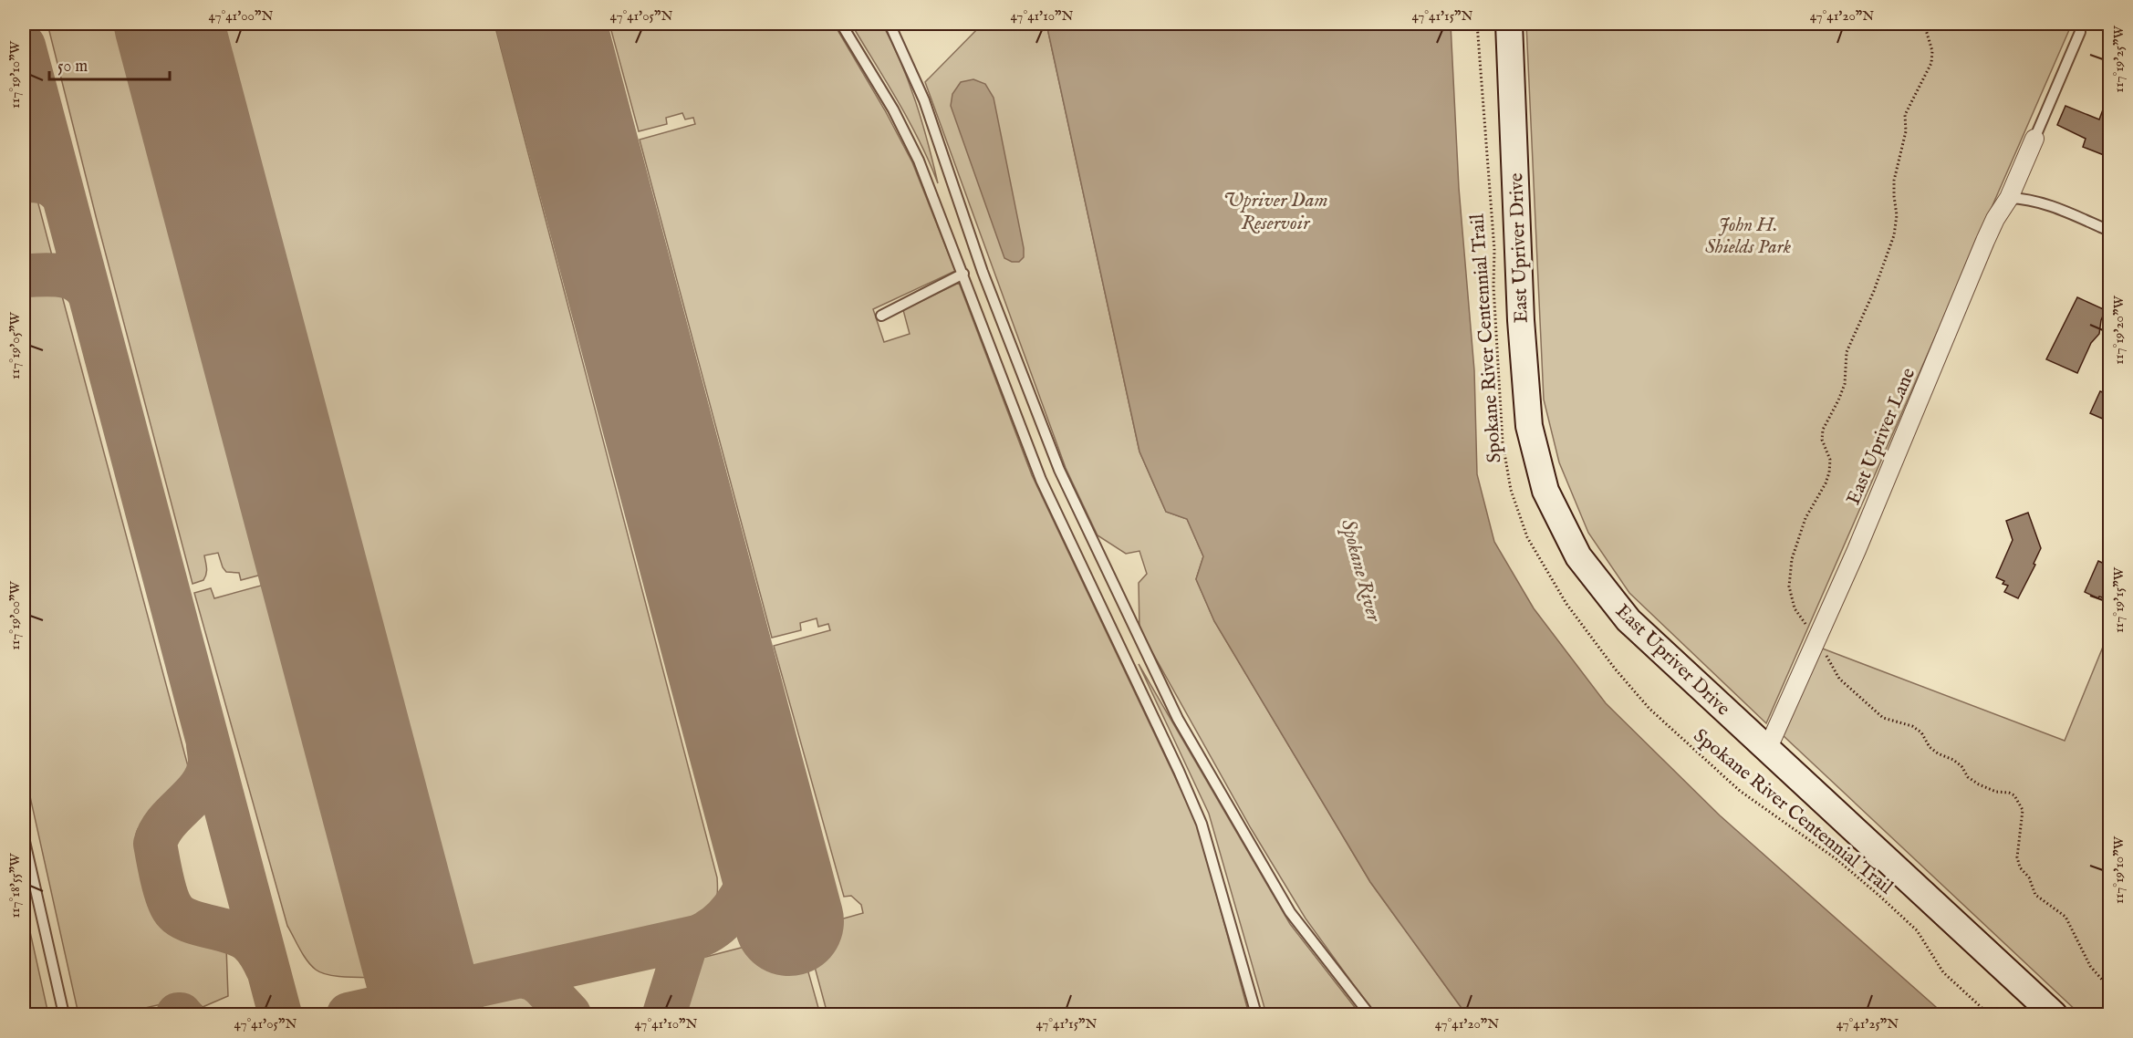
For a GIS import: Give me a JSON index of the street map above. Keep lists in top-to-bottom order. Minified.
{"streets":{"main road":["East Upriver Drive"],"street":["East Upriver Lane"],"path":["Spokane River Centennial Trail"]},"crossings":[["East Upriver Drive","East Upriver Lane"]],"water":["Upriver Dam Reservoir","Spokane River"],"parks":["John H. Shields Park"],"scale_bar":"50 m","coordinates":["47°41'00\"N","47°41'05\"N","47°41'10\"N","47°41'15\"N","47°41'20\"N","117°19'25\"W","117°19'10\"W","117°19'20\"W","117°19'05\"W","117°19'15\"W","117°19'00\"W","117°18'55\"W","47°41'25\"N"]}
